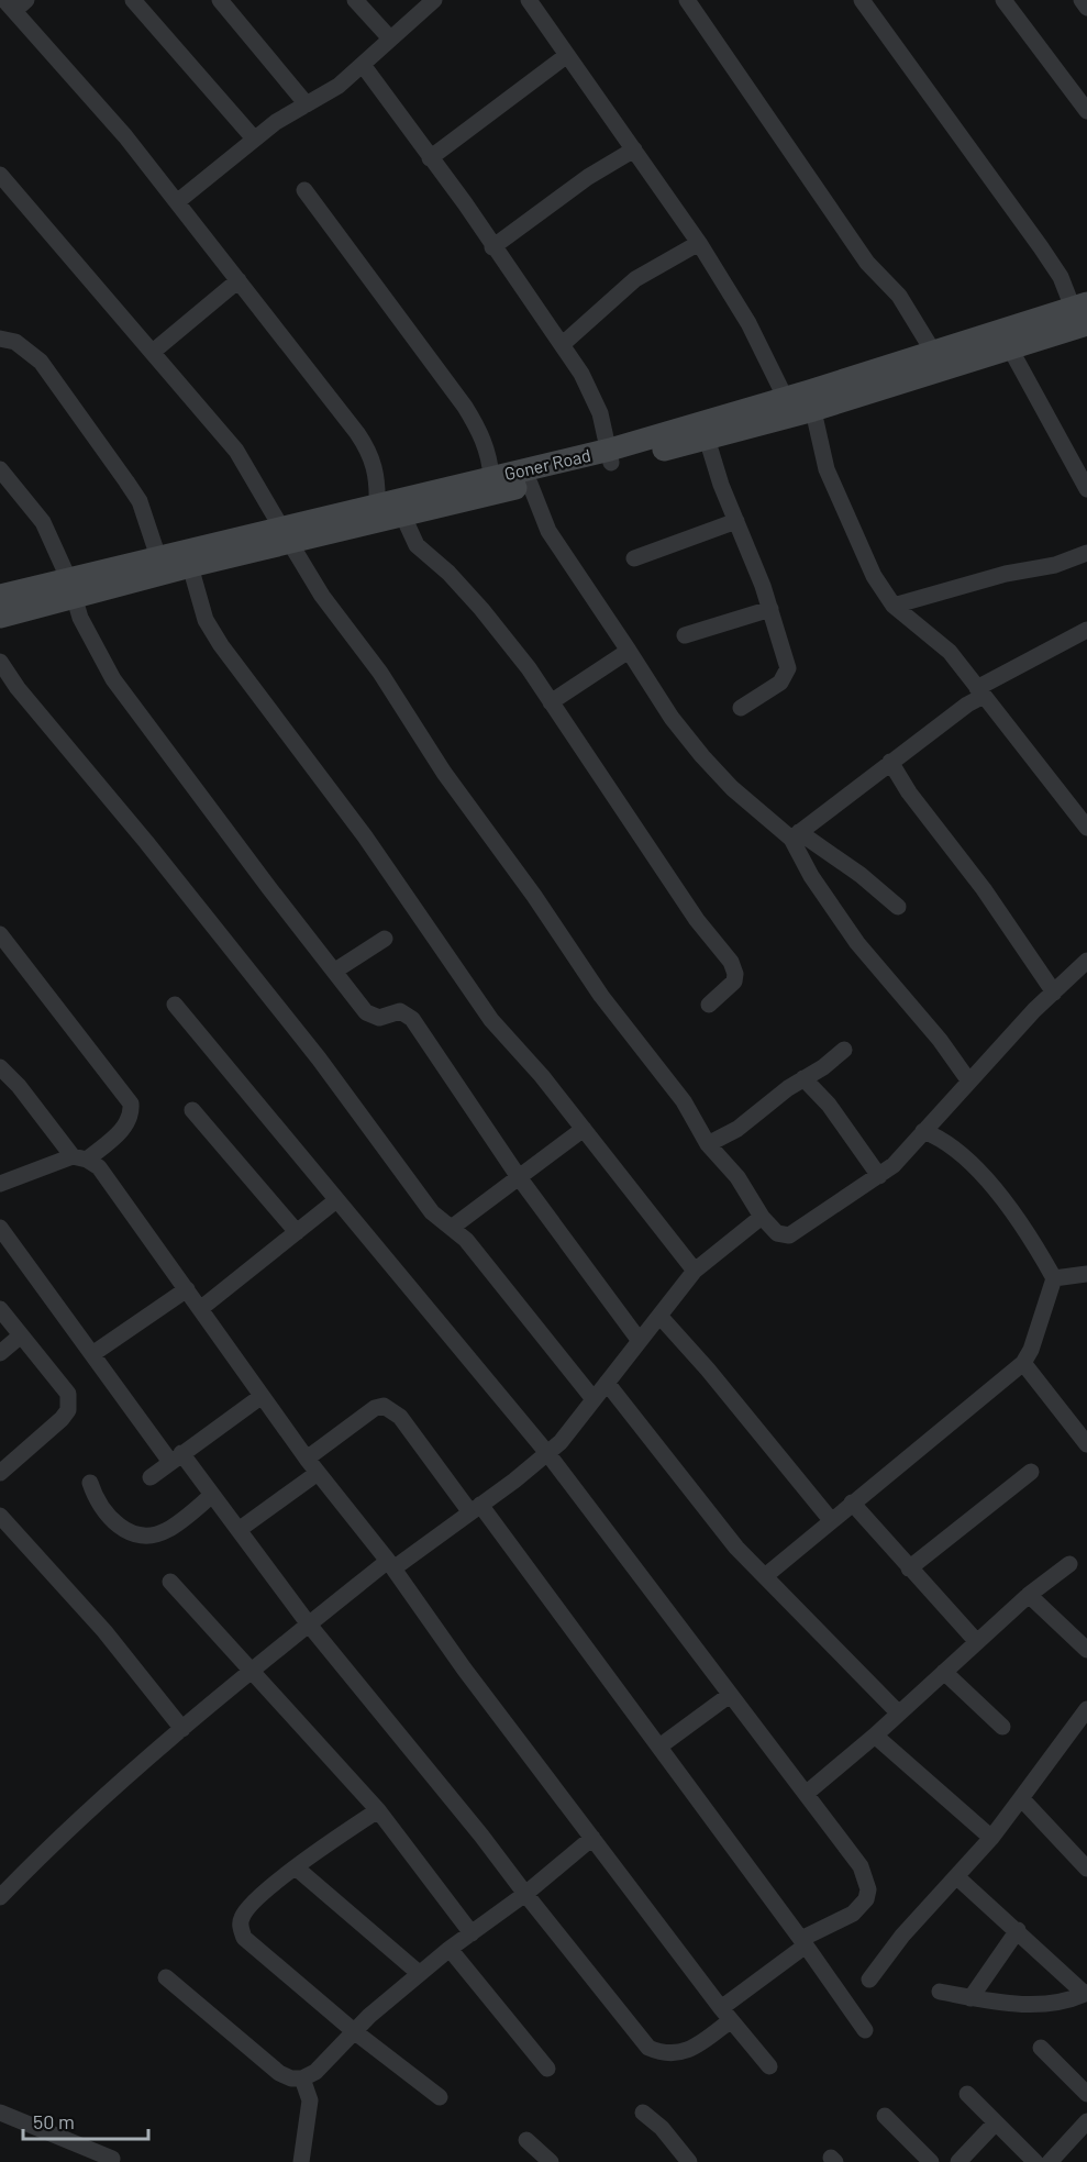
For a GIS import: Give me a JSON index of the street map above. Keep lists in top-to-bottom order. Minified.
{"streets":{"street":["Goner Road"]},"scale_bar":"50 m"}
